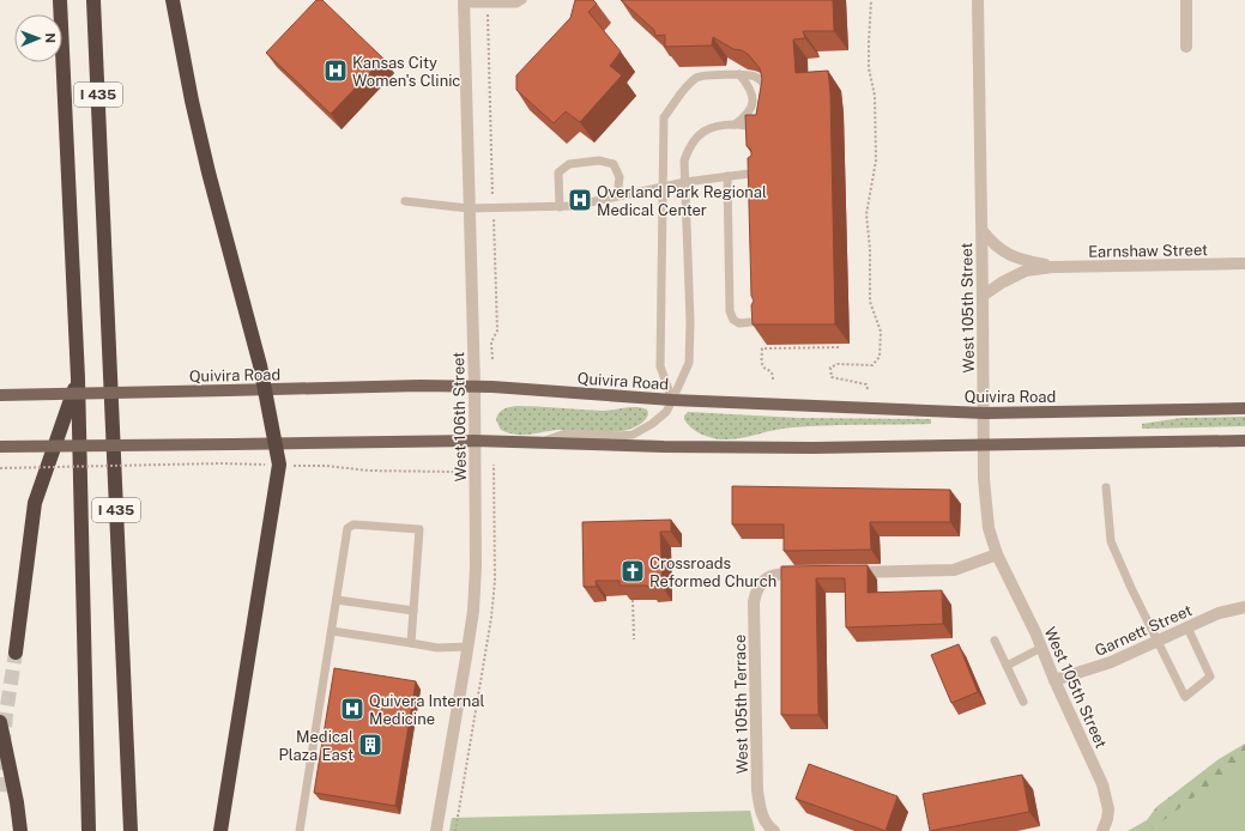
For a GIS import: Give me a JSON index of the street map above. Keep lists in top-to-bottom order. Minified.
{"streets":{"highway":["I 435"],"main road":["Quivira Road"],"street":["Earnshaw Street","West 105th Street","West 106th Street","Garnett Street","West 105th Terrace"]},"crossings":[["Earnshaw Street","West 105th Street"],["West 105th Street","Quivira Road"],["West 105th Street","Garnett Street"],["Quivira Road","West 106th Street"]],"places":{"hospital":["Kansas City Women's Clinic","Overland Park Regional Medical Center","Quivera Internal Medicine"],"church":["Crossroads Reformed Church"],"building":["Medical Plaza East"]},"north":"right"}
